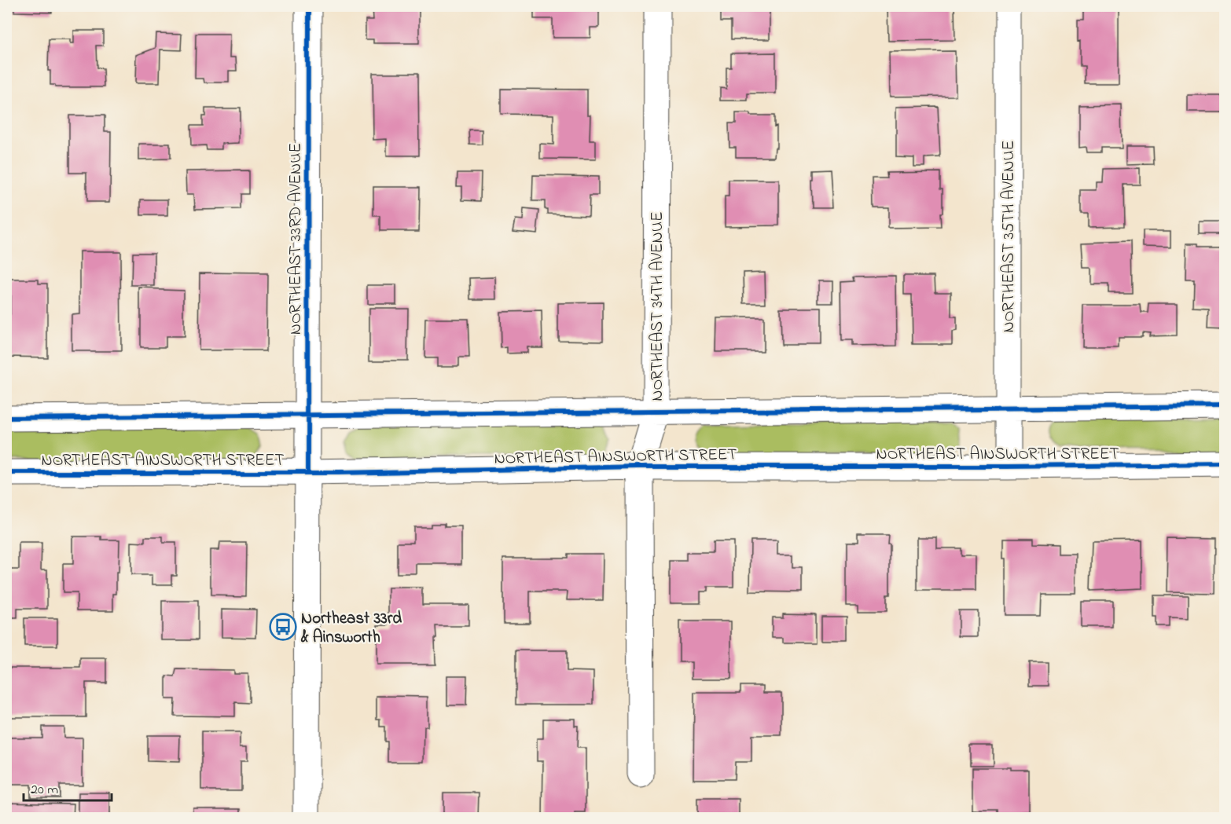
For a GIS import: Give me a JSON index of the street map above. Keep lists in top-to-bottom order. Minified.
{"streets":{"street":["NORTHEAST 35TH AVENUE","NORTHEAST 33RD AVENUE","NORTHEAST 34TH AVENUE","NORTHEAST AINSWORTH STREET"]},"crossings":[["NORTHEAST 35TH AVENUE","NORTHEAST AINSWORTH STREET"],["NORTHEAST 33RD AVENUE","NORTHEAST AINSWORTH STREET"],["NORTHEAST 34TH AVENUE","NORTHEAST AINSWORTH STREET"]],"places":{"bus stop":["Northeast 33rd & Ainsworth"]},"scale_bar":"20 m"}
